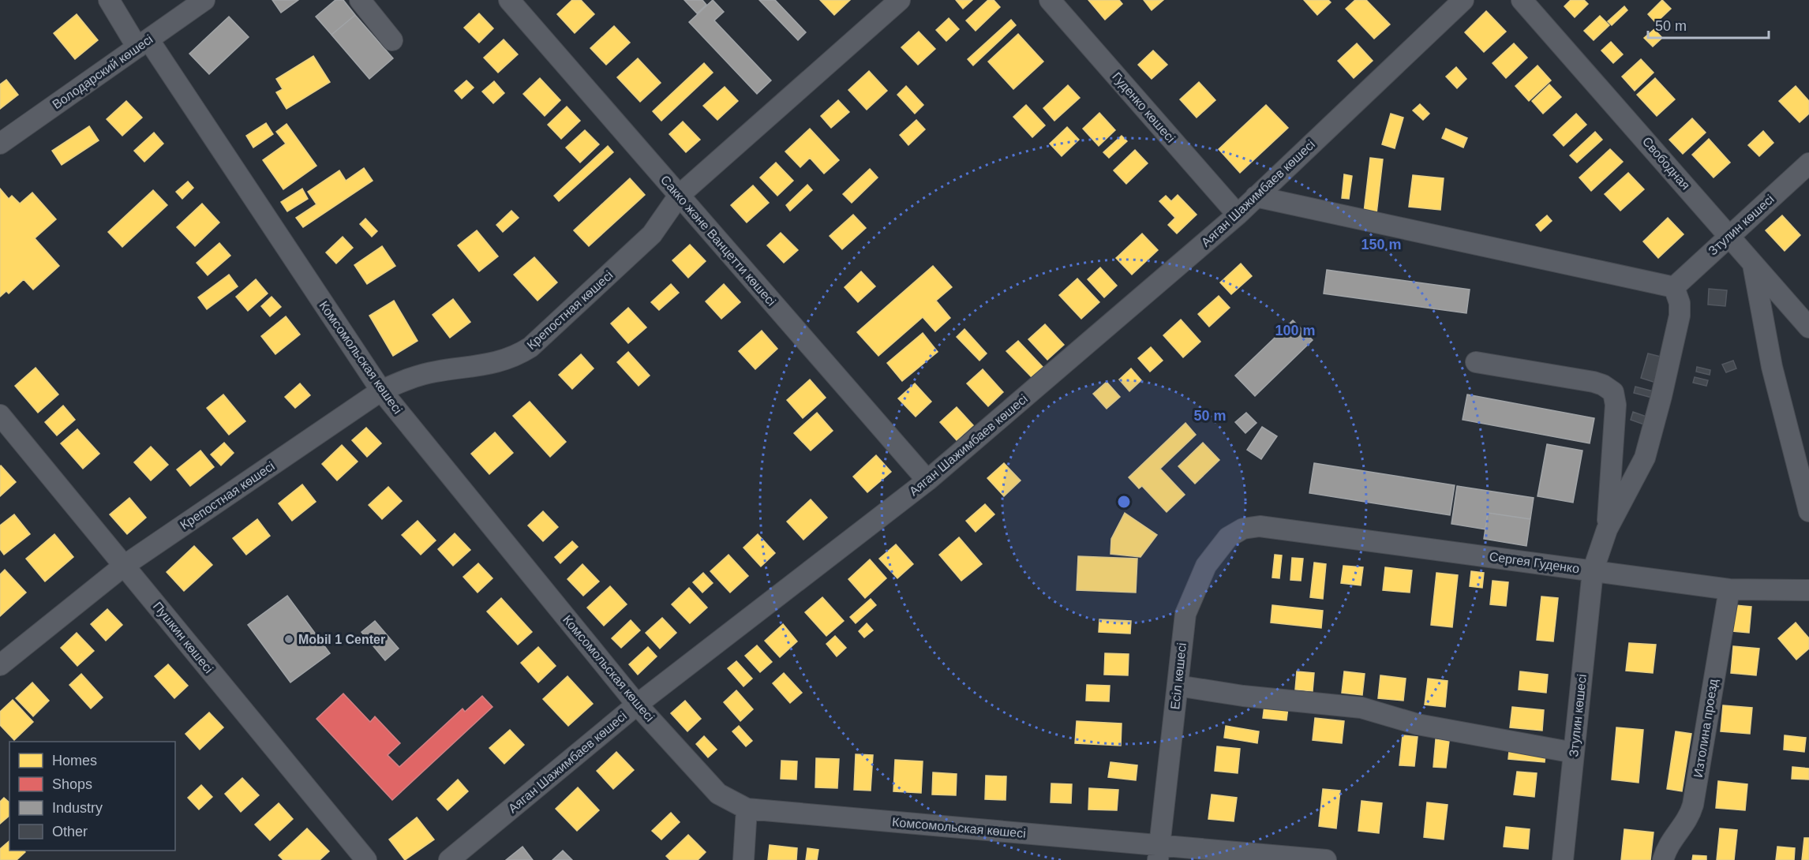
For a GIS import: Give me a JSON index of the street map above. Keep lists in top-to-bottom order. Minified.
{"streets":{"street":["Володарский көшесі","Гуденко көшесі","Свободная","Аяган Шажимбаев көшесі","Зтулин көшесі","Сакко және Ванцетти көшесі","Крепостная көшесі","Комсомольская көшесі","Сергея Гуденко","Пушкин көшесі","Есіл көшесі","Изтолина проезд"]},"crossings":[["Володарский көшесі","Комсомольская көшесі"],["Гуденко көшесі","Аяган Шажимбаев көшесі"],["Свободная","Зтулин көшесі"],["Аяган Шажимбаев көшесі","Сакко және Ванцетти көшесі"],["Аяган Шажимбаев көшесі","Комсомольская көшесі"],["Зтулин көшесі","Сергея Гуденко"],["Сакко және Ванцетти көшесі","Крепостная көшесі"],["Крепостная көшесі","Комсомольская көшесі"],["Крепостная көшесі","Пушкин көшесі"],["Комсомольская көшесі","Есіл көшесі"],["Сергея Гуденко","Есіл көшесі"],["Сергея Гуденко","Изтолина проезд"]],"places":["Mobil 1 Center"],"legend":["Homes","Shops","Industry","Other"],"scale_bar":"50 m","rings":["150 m","100 m","50 m"]}
